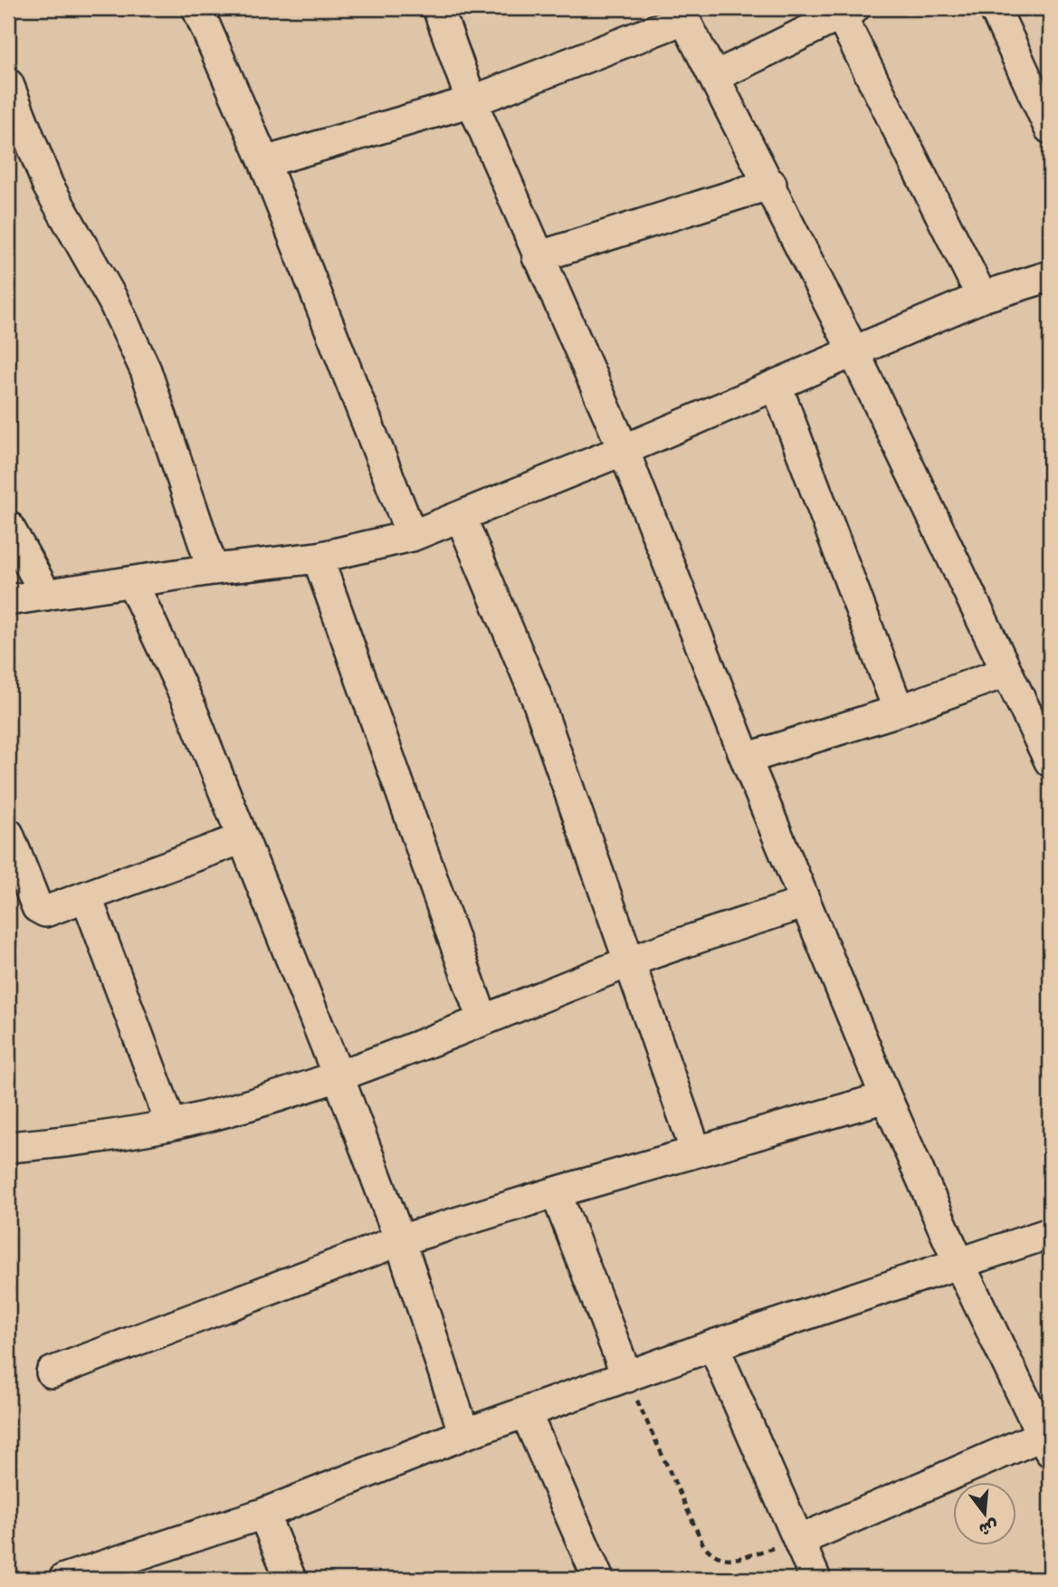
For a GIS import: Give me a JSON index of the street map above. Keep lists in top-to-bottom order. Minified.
{"north":"bottom"}
